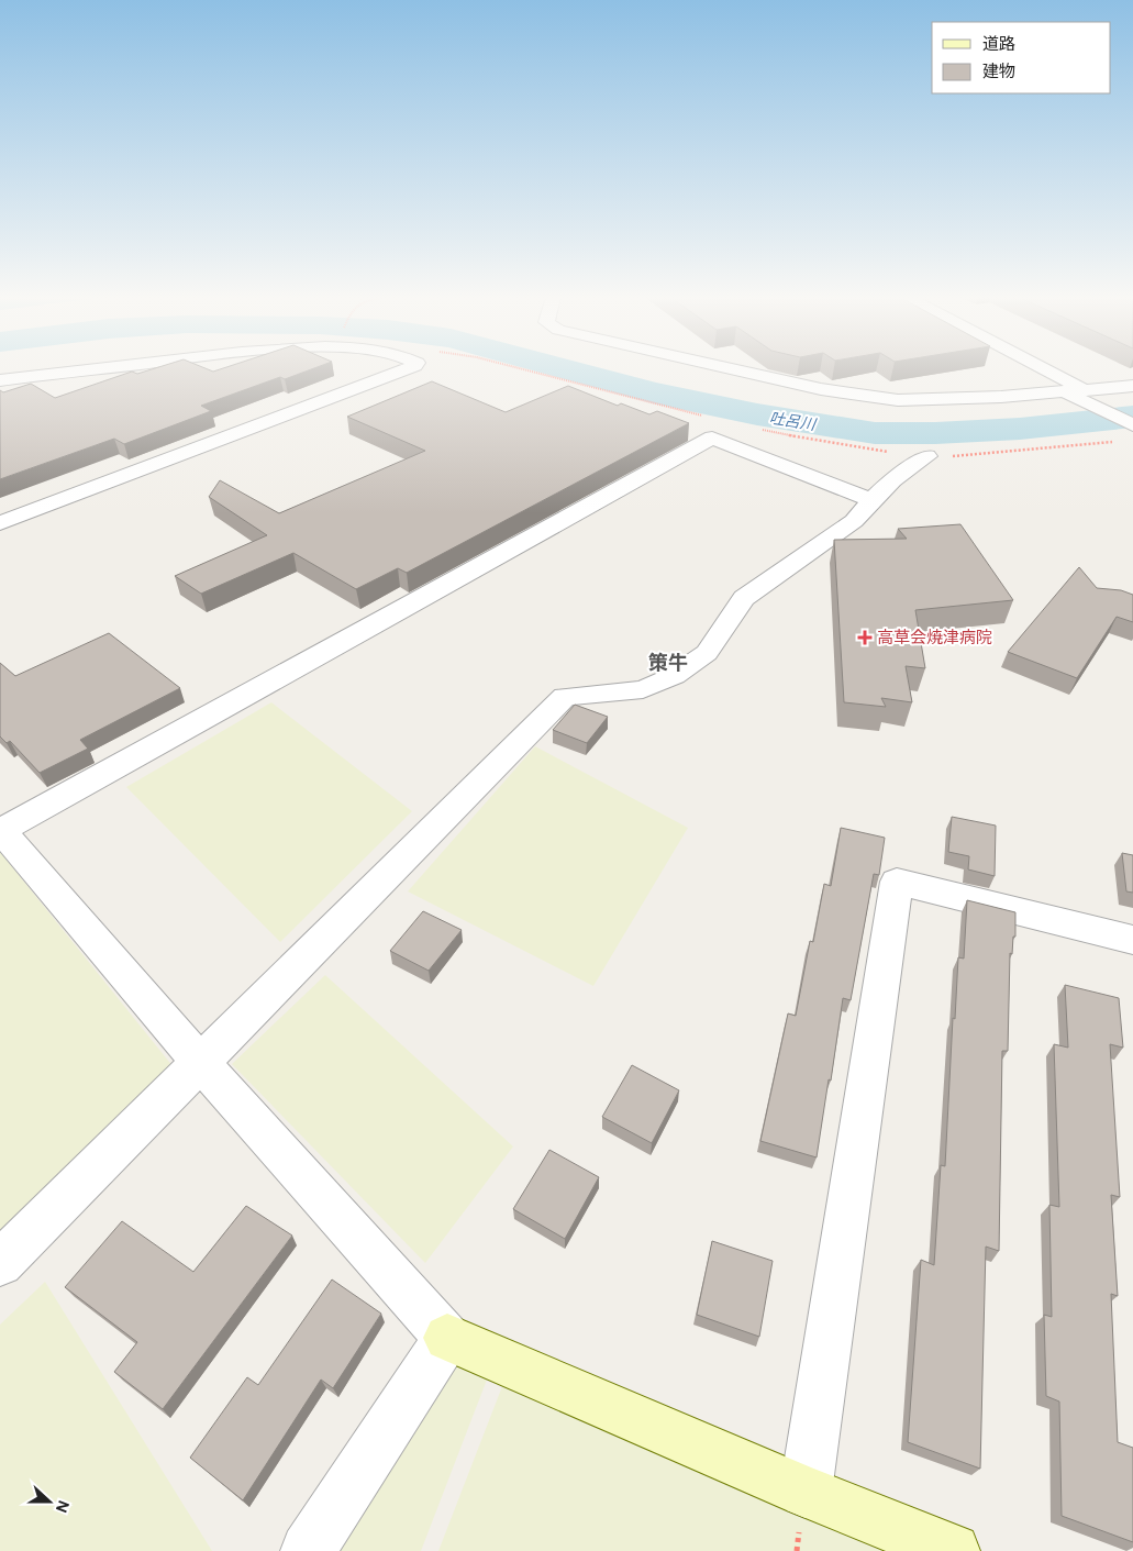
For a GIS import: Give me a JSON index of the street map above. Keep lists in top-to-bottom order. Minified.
{"districts":["策牛"],"water":["吐呂川"],"places":{"health":["高草会焼津病院"]},"legend":["道路","建物"],"north":"right"}
